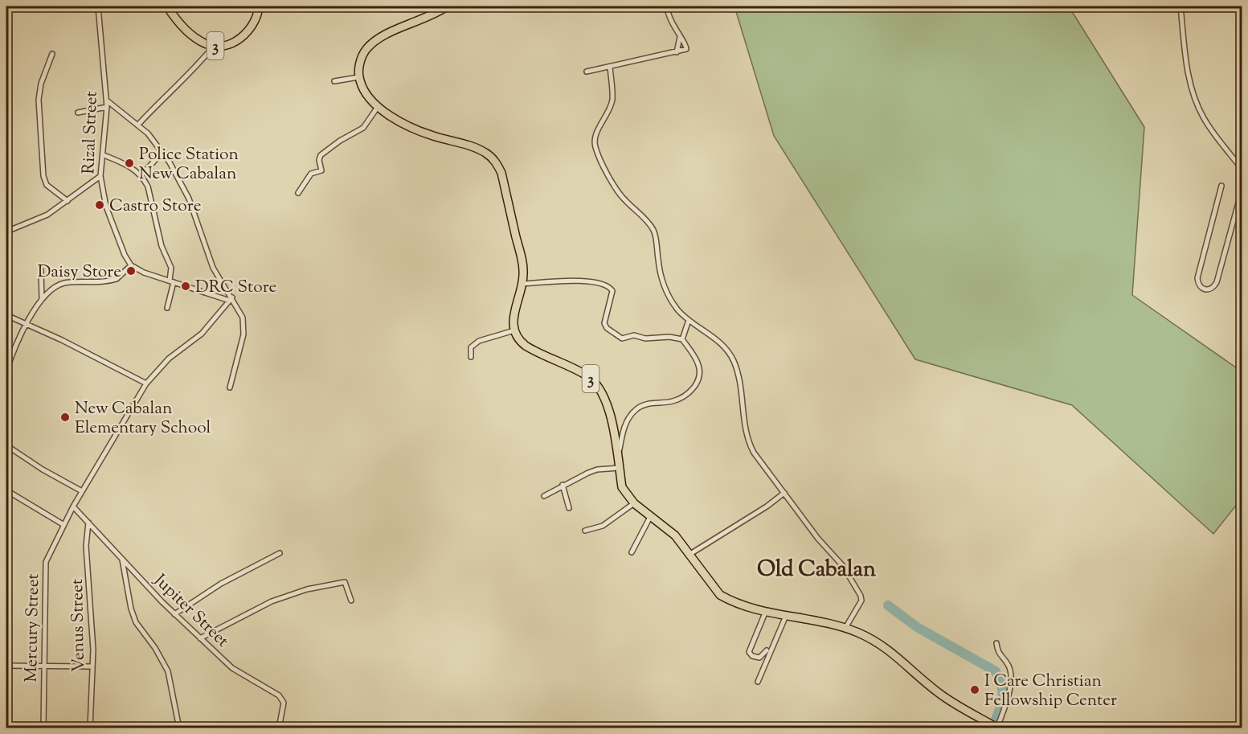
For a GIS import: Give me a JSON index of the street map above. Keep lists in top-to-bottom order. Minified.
{"streets":{"highway":["3"],"street":["Rizal Street","Jupiter Street","Venus Street","Mercury Street"]},"crossings":[["Jupiter Street","Venus Street"],["Jupiter Street","Mercury Street"]],"districts":["Old Cabalan"],"places":["Police Station New Cabalan","Castro Store","Daisy Store","DRC Store","New Cabalan Elementary School","I Care Christian Fellowship Center"]}
